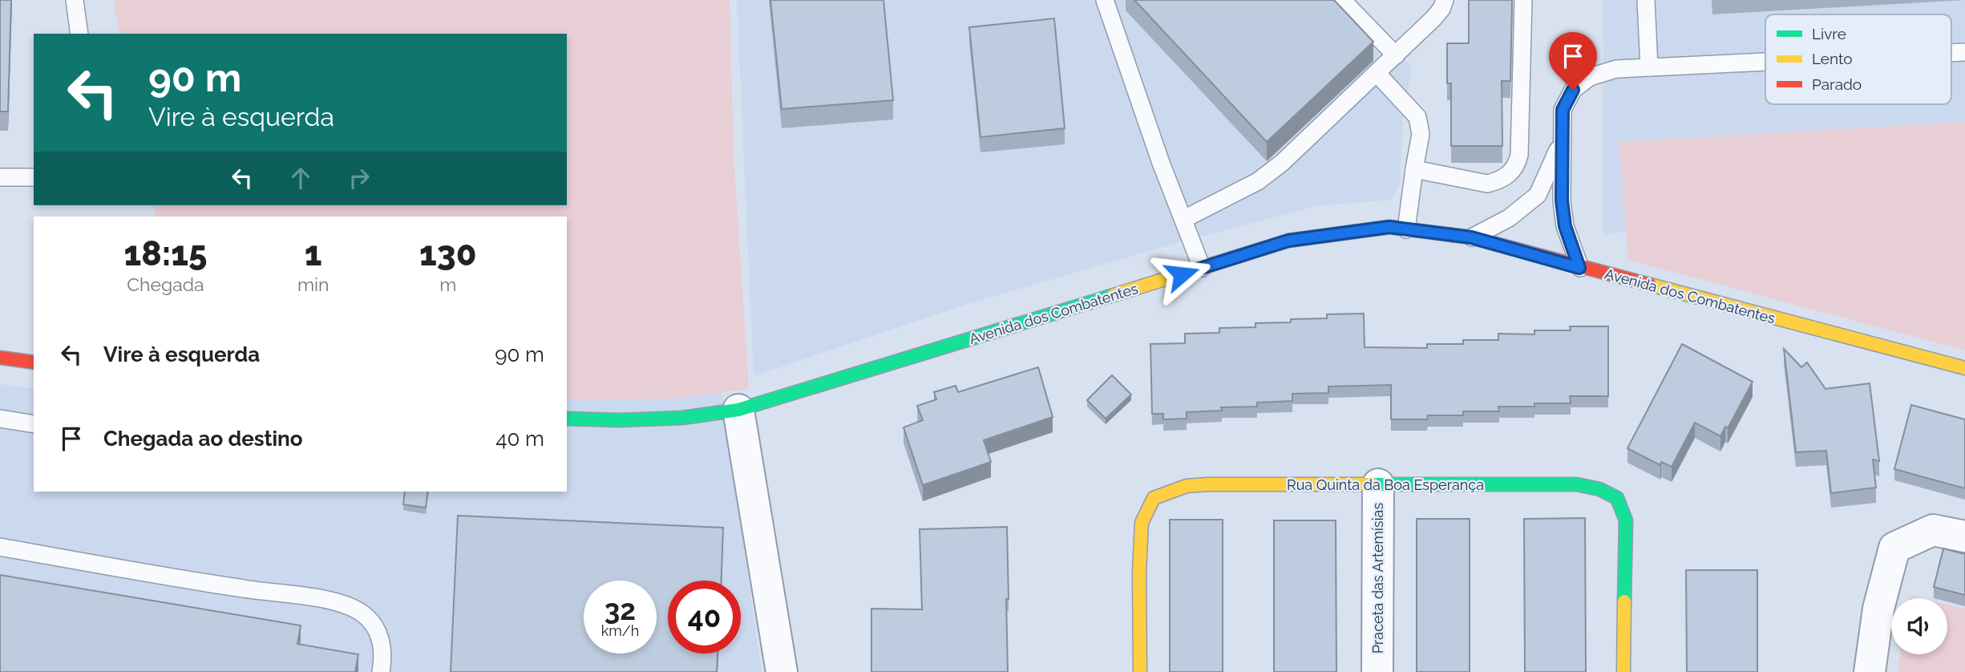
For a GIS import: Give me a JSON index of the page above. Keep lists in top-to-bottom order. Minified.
{"streets":{"street":["Avenida dos Combatentes","Rua Quinta da Boa Esperança","Praceta das Artemísias"]},"crossings":[["Rua Quinta da Boa Esperança","Praceta das Artemísias"]],"legend":["Livre","Lento","Parado"],"page":{"turn":["90 m","Vire à esquerda"],"eta":["18:15","Chegada","1","min","130","m"],"list":[{"name":"Vire à esquerda","value":"90 m"},{"name":"Chegada ao destino","value":"40 m"}],"speed":"32 km/h","limit":"40"}}
